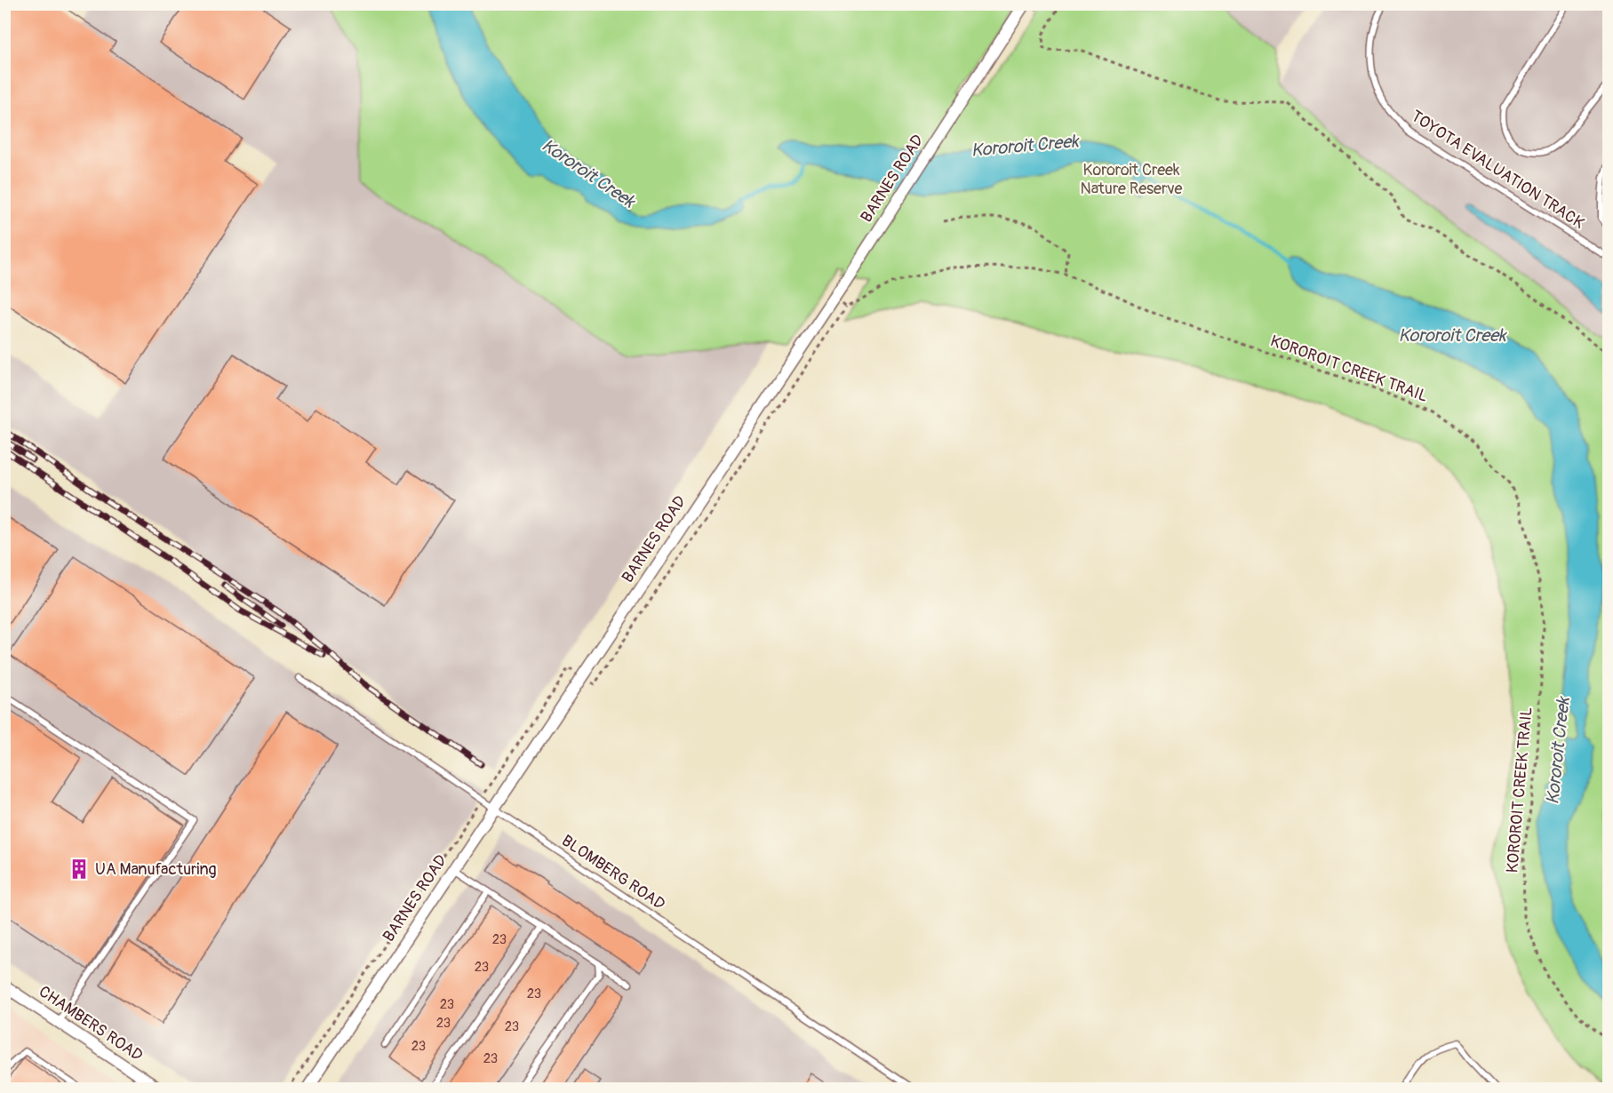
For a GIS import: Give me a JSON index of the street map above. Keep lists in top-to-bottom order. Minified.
{"streets":{"street":["BARNES ROAD","CHAMBERS ROAD"],"lane":["TOYOTA EVALUATION TRACK","BLOMBERG ROAD"],"path":["KOROROIT CREEK TRAIL"]},"crossings":[["BARNES ROAD","BLOMBERG ROAD"]],"water":["Kororoit Creek"],"parks":["Kororoit Creek Nature Reserve"],"places":{"building":["UA Manufacturing"]},"house_numbers":["23","23","23","23","23","23","23","23"]}
